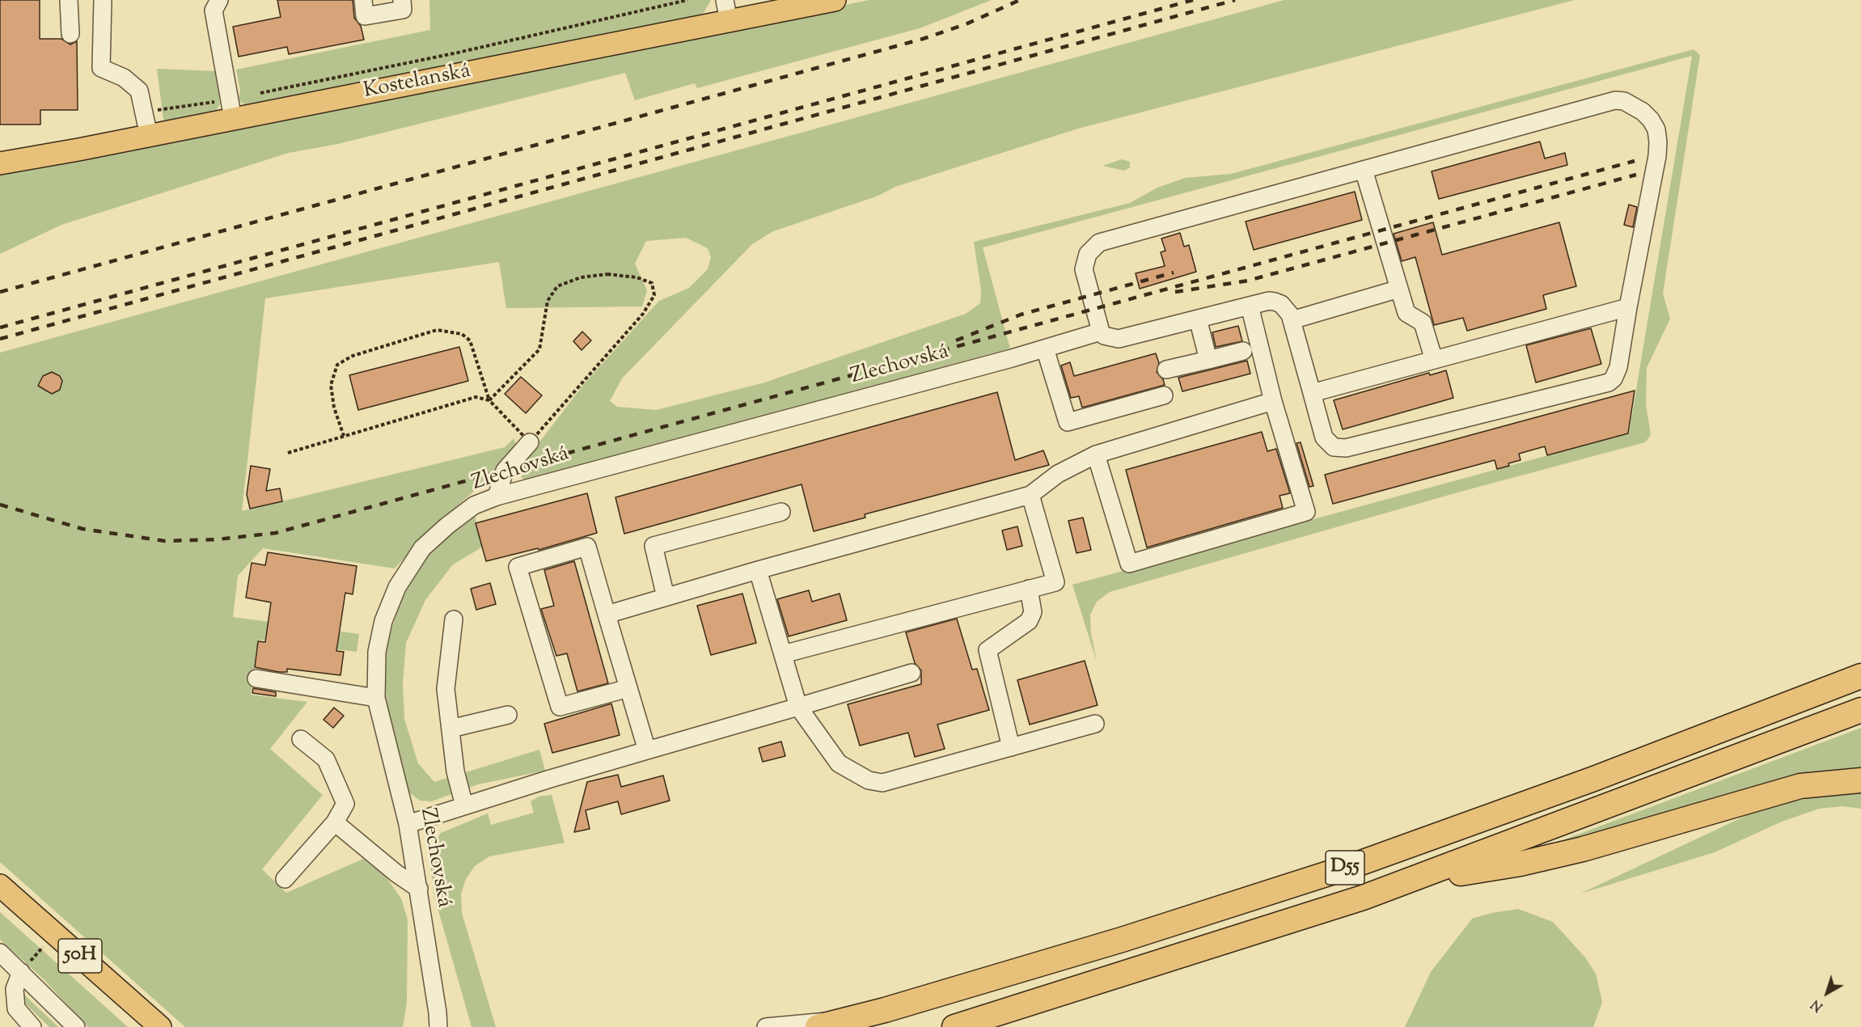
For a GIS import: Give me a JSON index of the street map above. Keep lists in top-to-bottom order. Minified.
{"streets":{"highway":["D55"],"main road":["Kostelanská","50H"],"street":["Zlechovská"]},"north":"bottom left"}
